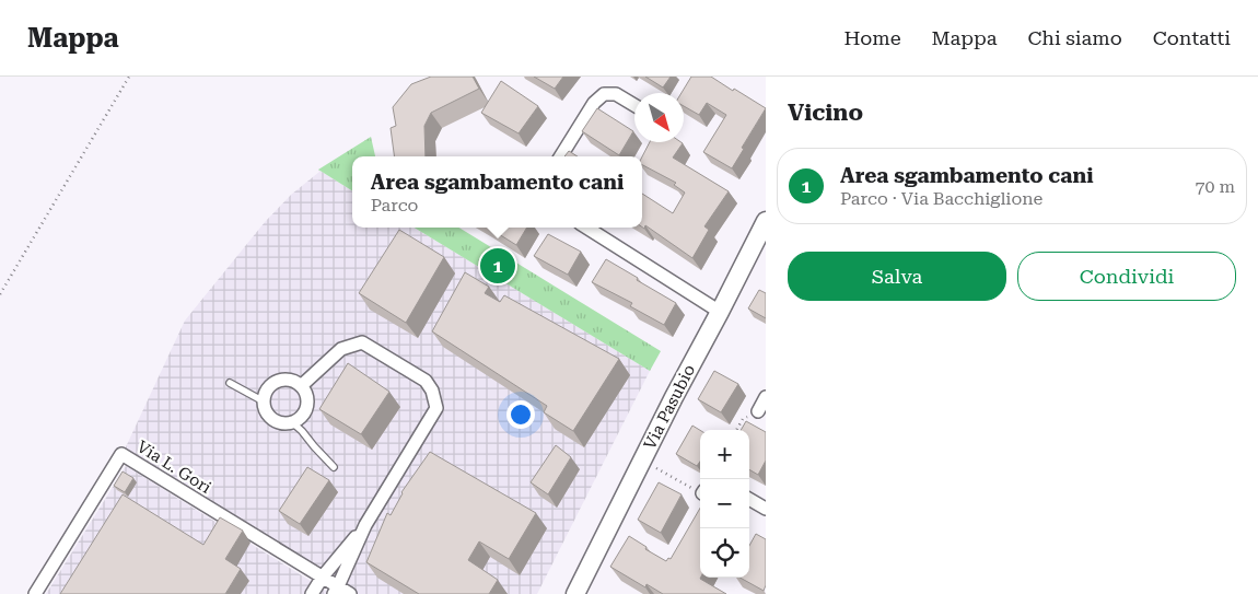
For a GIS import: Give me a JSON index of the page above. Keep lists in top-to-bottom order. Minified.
{"streets":{"street":["Via Pasubio","Via L. Gori"]},"north":"bottom right","page":{"header":"Mappa","nav":["Home","Mappa","Chi siamo","Contatti"],"heading":"Vicino","list":[{"mark":"1","name":"Area sgambamento cani","note":"Parco · Via Bacchiglione","value":"70 m"}],"popup":["Area sgambamento cani","Parco"],"buttons":["Salva","Condividi"],"pins":"1","map_buttons":["+","−"]}}
